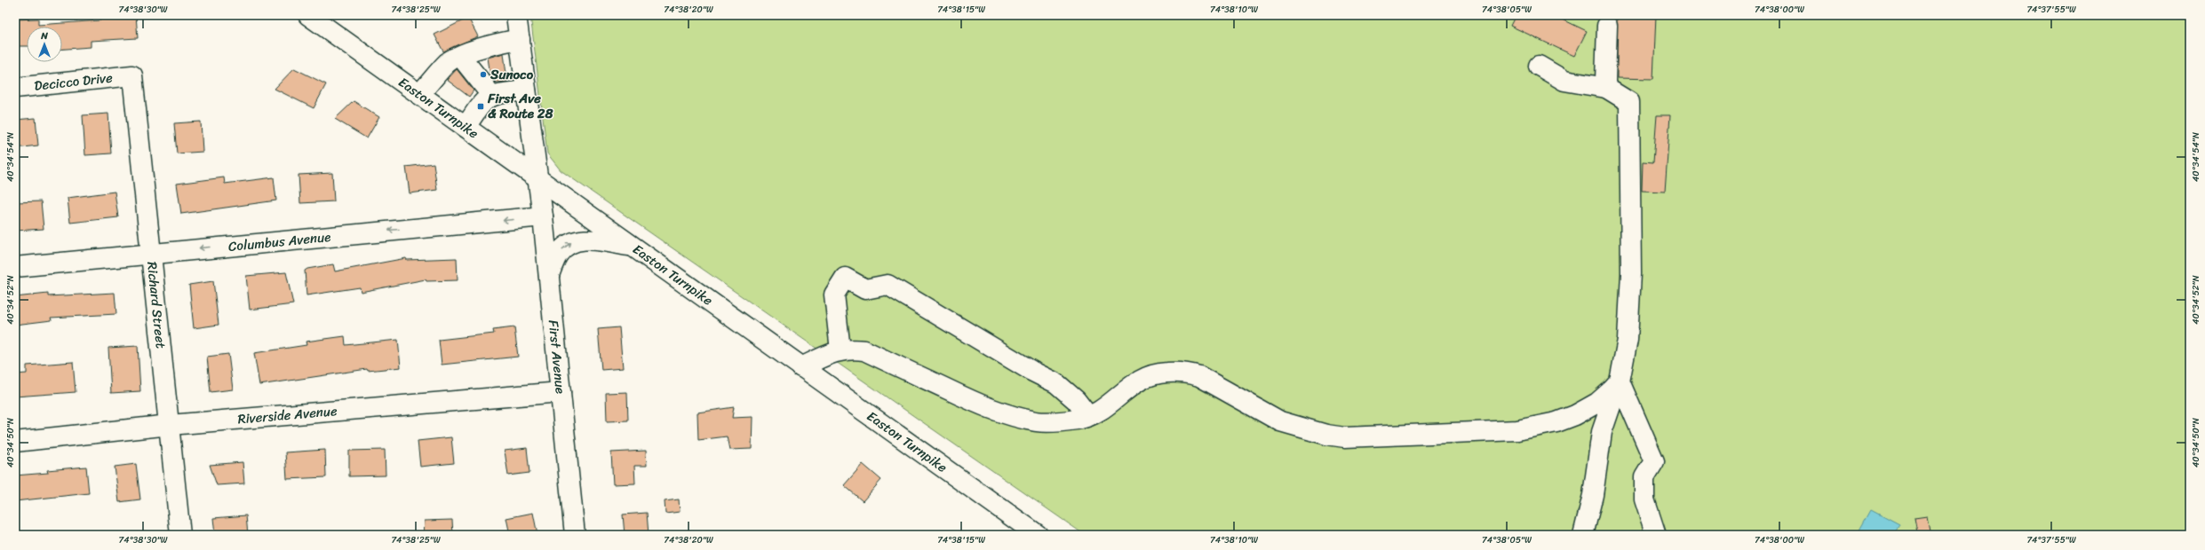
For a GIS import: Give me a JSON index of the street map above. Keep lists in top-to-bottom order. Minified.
{"streets":{"street":["Decicco Drive","Easton Turnpike","Columbus Avenue","Richard Street","First Avenue","Riverside Avenue"]},"crossings":[["Decicco Drive","Richard Street"],["Easton Turnpike","First Avenue"],["Columbus Avenue","Richard Street"],["Columbus Avenue","First Avenue"],["Richard Street","Riverside Avenue"],["First Avenue","Riverside Avenue"]],"one_way":["Columbus Avenue"],"places":{"other":["Sunoco"],"transit":["First Ave & Route 28"]},"north":"top","coordinates":["74°38'30\"W","74°38'25\"W","74°38'20\"W","74°38'15\"W","74°38'10\"W","74°38'05\"W","74°38'00\"W","74°37'55\"W","40°34'54\"N","40°34'52\"N","40°34'50\"N"]}
